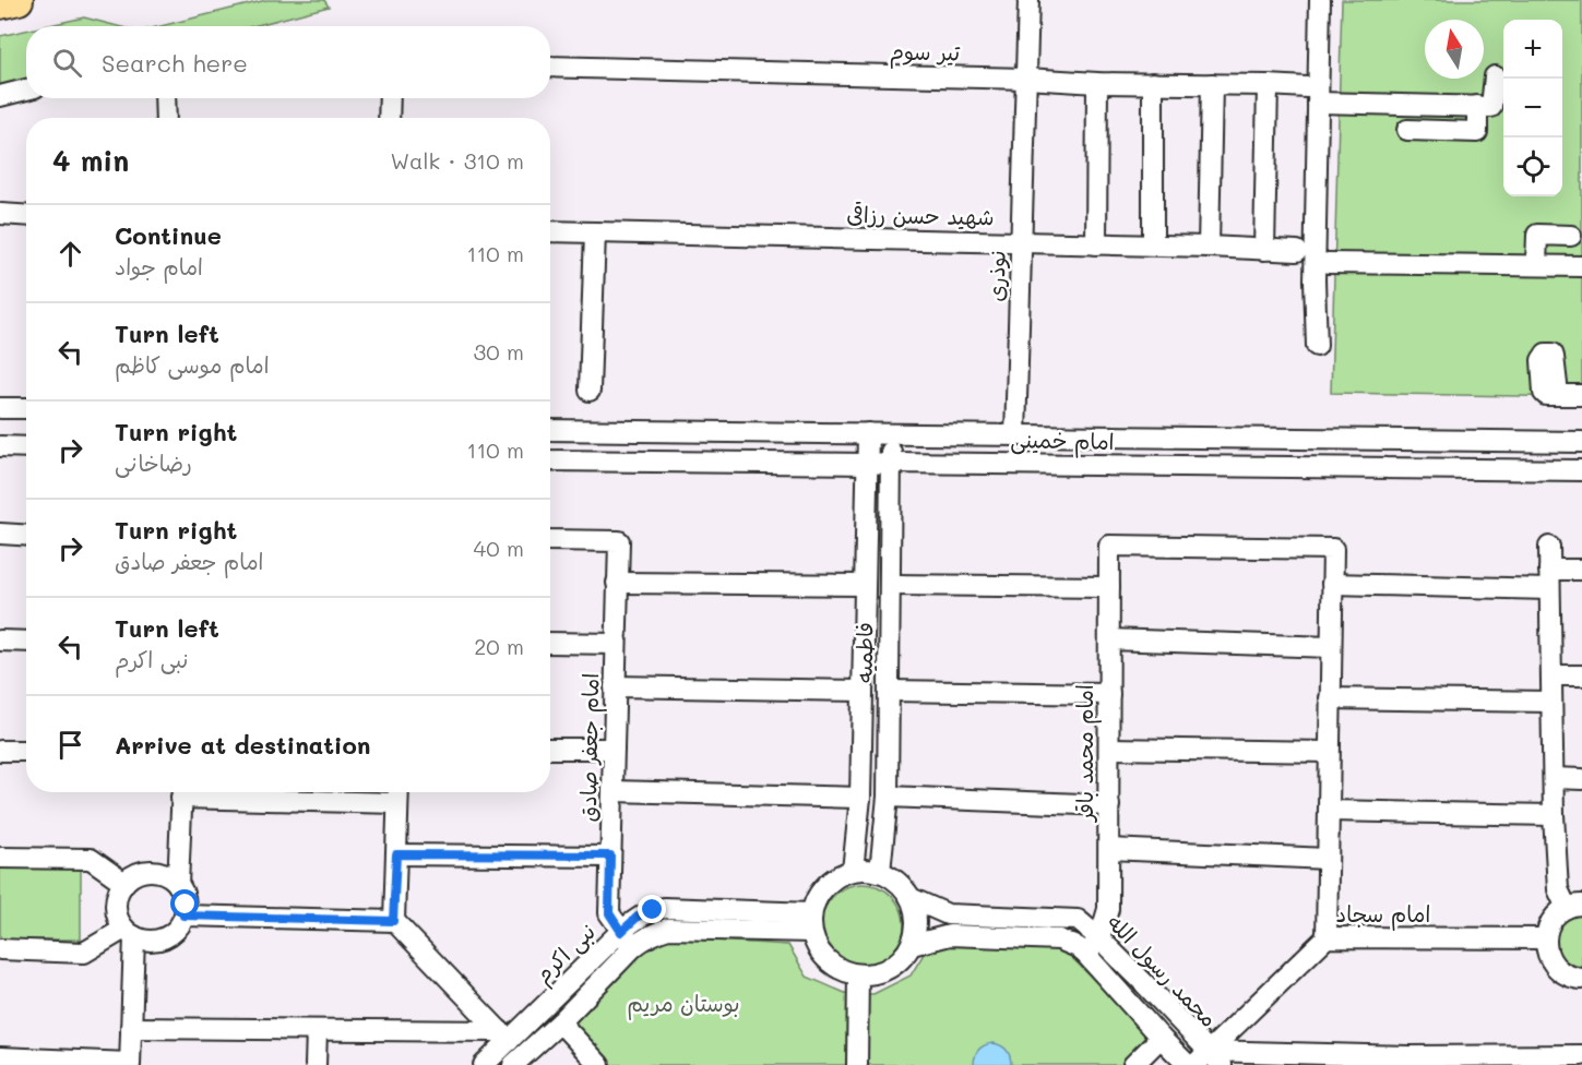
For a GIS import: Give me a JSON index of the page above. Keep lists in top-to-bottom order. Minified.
{"streets":{"street":["تیر سوم","شهید حسن رزاقی","نوذری","امام خمینی","فاطمیه","امام جعفر صادق","امام محمد باقر","امام سجاد","نبی اکرم","محمد رسول الله"]},"crossings":[["تیر سوم","نوذری"],["شهید حسن رزاقی","نوذری"],["نوذری","امام خمینی"],["امام خمینی","فاطمیه"],["فاطمیه","نبی اکرم"],["فاطمیه","محمد رسول الله"],["امام جعفر صادق","نبی اکرم"],["امام محمد باقر","محمد رسول الله"],["امام سجاد","محمد رسول الله"],["نبی اکرم","محمد رسول الله"]],"parks":["بوستان مریم"],"north":"top","page":{"map_buttons":["+","−"],"search":"Search here","heading":["4 min","Walk · 310 m"],"list":[["Continue","امام جواد","110 m"],["Turn left","امام موسی کاظم","30 m"],["Turn right","رضاخانی","110 m"],["Turn right","امام جعفر صادق","40 m"],["Turn left","نبی اکرم","20 m"],"Arrive at destination"]}}
